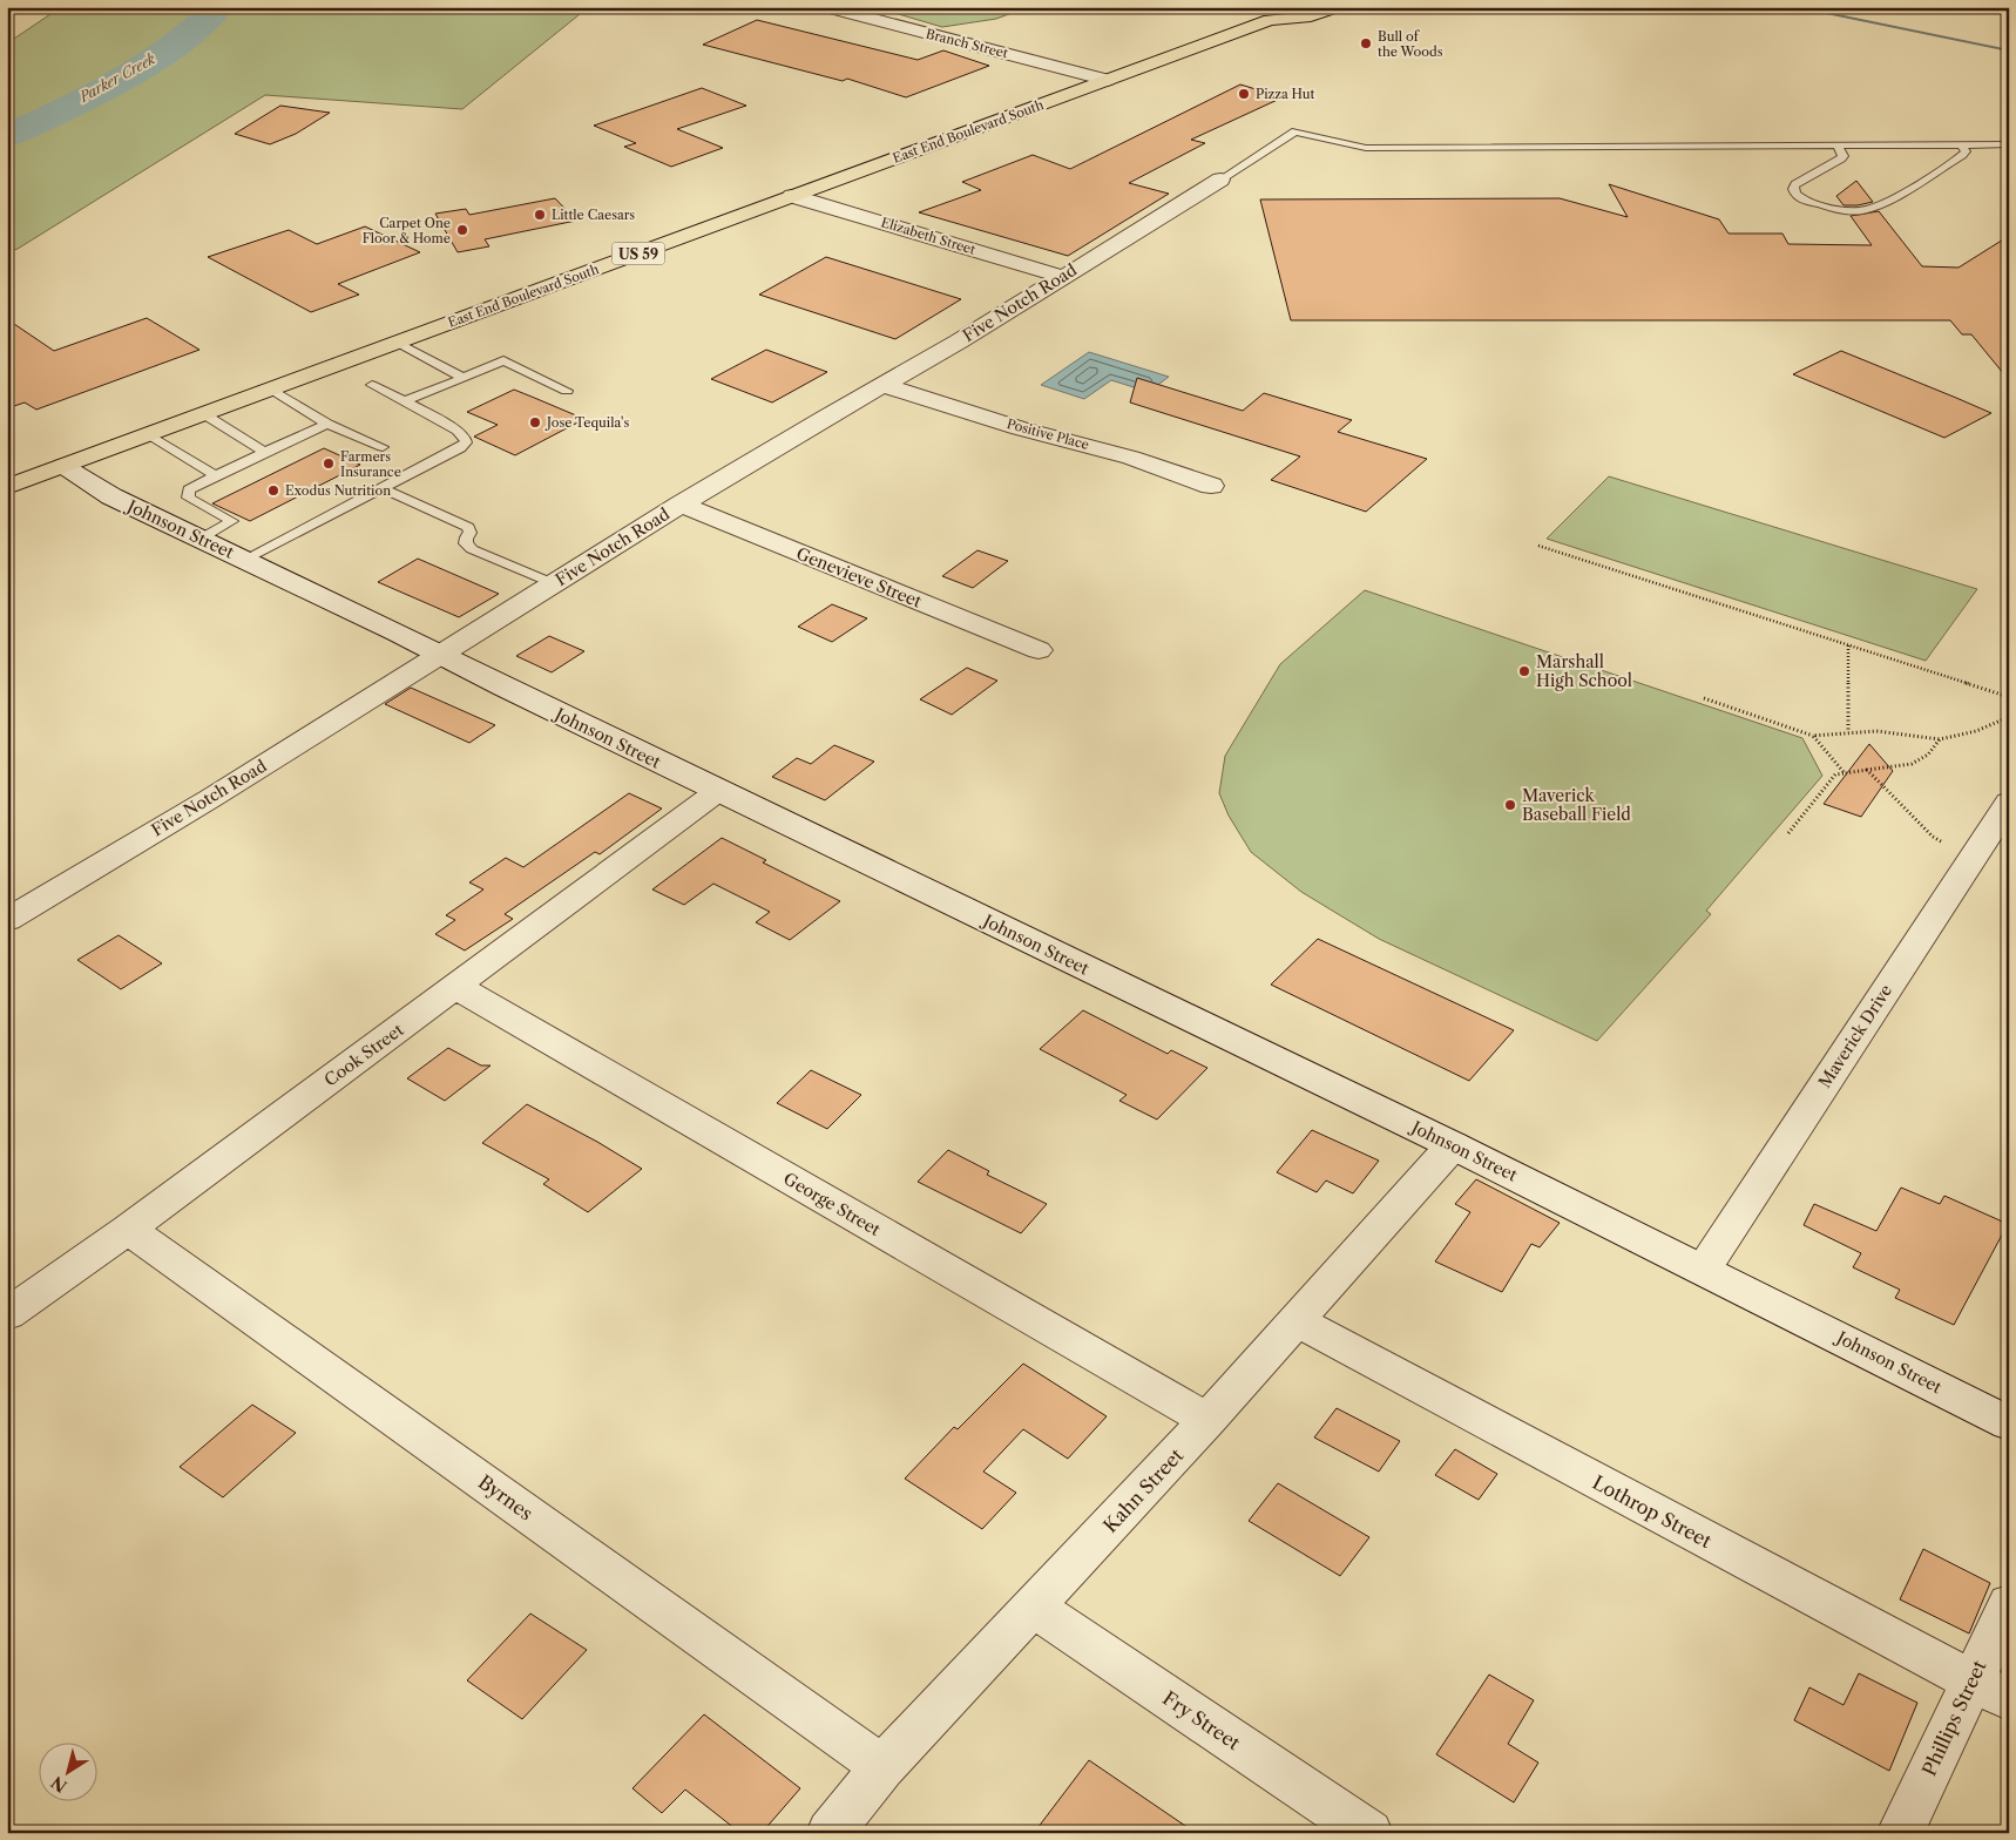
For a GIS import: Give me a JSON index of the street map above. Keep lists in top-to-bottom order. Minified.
{"streets":{"highway":["East End Boulevard South","US 59"],"street":["Branch Street","Elizabeth Street","Five Notch Road","Positive Place","Johnson Street","Genevieve Street","Maverick Drive","Cook Street","George Street","Kahn Street","Byrnes","Lothrop Street","Phillips Street","Fry Street"]},"crossings":[["Branch Street","East End Boulevard South"],["East End Boulevard South","Elizabeth Street"],["East End Boulevard South","Johnson Street"],["Elizabeth Street","Five Notch Road"],["Five Notch Road","Positive Place"],["Five Notch Road","Johnson Street"],["Five Notch Road","Genevieve Street"],["Johnson Street","Maverick Drive"],["Johnson Street","Cook Street"],["Johnson Street","Kahn Street"],["Cook Street","George Street"],["Cook Street","Byrnes"],["George Street","Kahn Street"],["Kahn Street","Byrnes"],["Kahn Street","Lothrop Street"],["Kahn Street","Fry Street"],["Lothrop Street","Phillips Street"]],"water":["Parker Creek"],"places":["Bull of the Woods","Pizza Hut","Little Caesars","Carpet One Floor & Home","Jose Tequila's","Farmers Insurance","Exodus Nutrition","Marshall High School","Maverick Baseball Field"],"north":"bottom left"}
